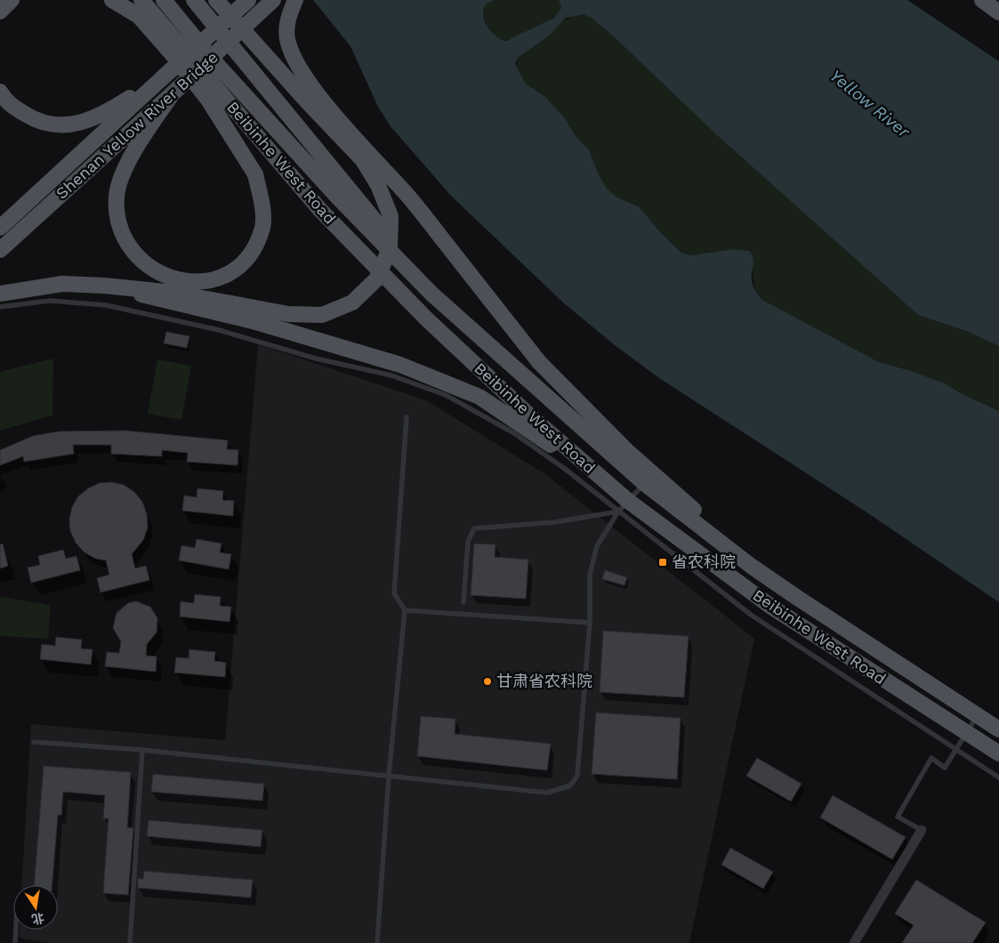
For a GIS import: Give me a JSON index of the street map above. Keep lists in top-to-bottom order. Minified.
{"streets":{"main road":["Shenan Yellow River Bridge","Beibinhe West Road"]},"water":["Yellow River"],"places":{"transit":["省农科院"],"other":["甘肃省农科院"]},"north":"bottom"}
